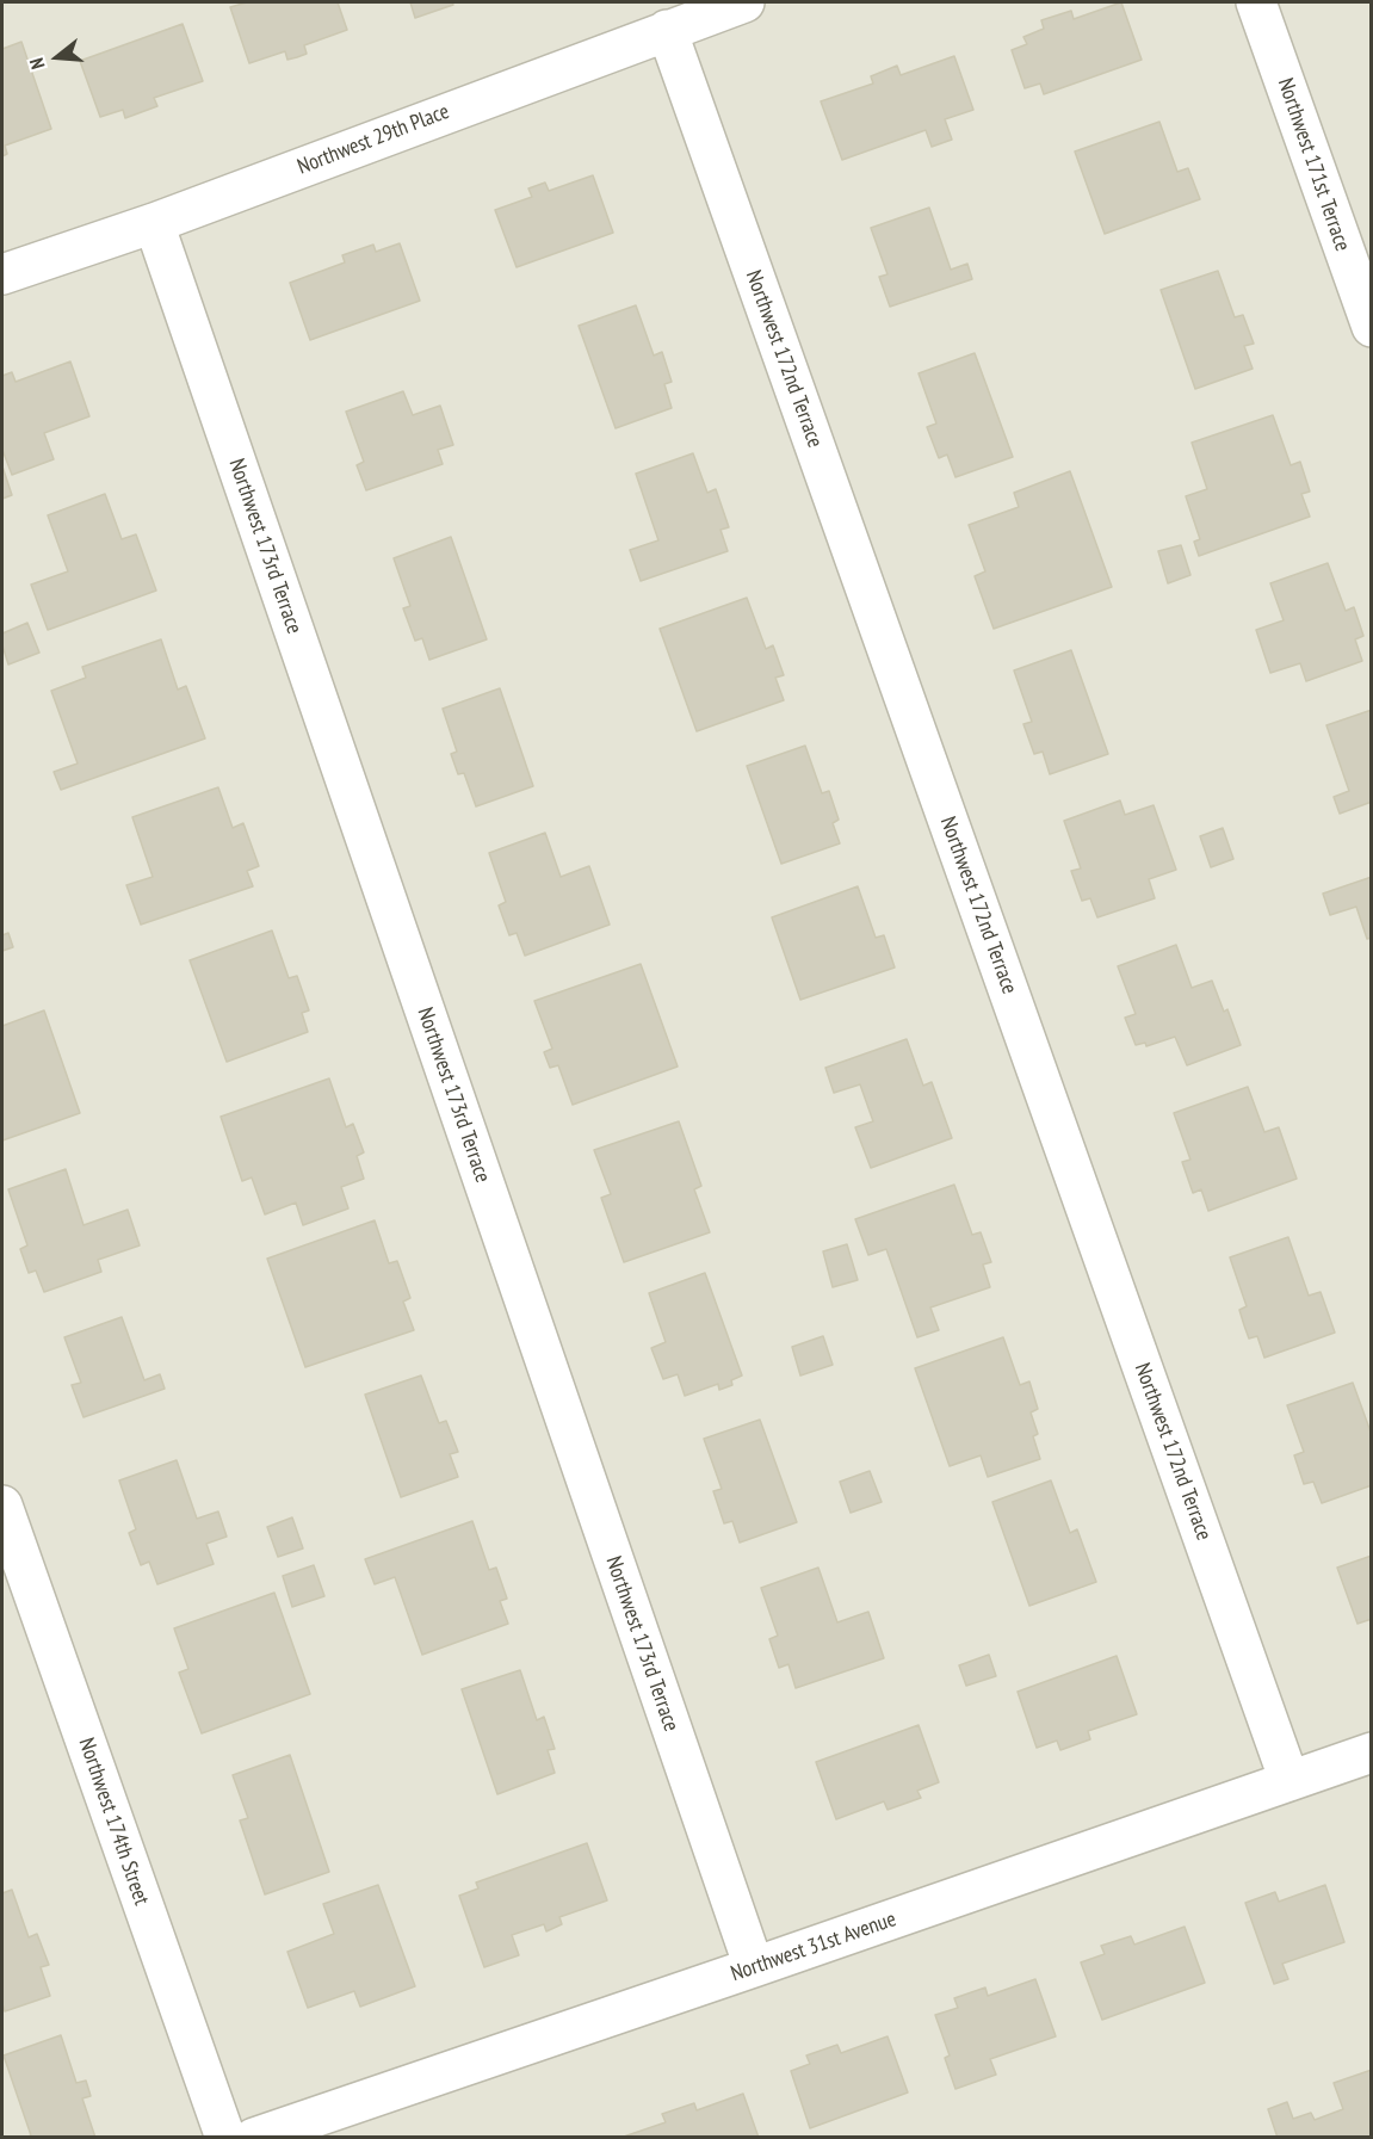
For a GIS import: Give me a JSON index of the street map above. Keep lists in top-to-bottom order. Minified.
{"streets":{"street":["Northwest 29th Place","Northwest 171st Terrace","Northwest 172nd Terrace","Northwest 173rd Terrace","Northwest 174th Street","Northwest 31st Avenue"]},"crossings":[["Northwest 29th Place","Northwest 172nd Terrace"],["Northwest 29th Place","Northwest 173rd Terrace"],["Northwest 172nd Terrace","Northwest 31st Avenue"],["Northwest 173rd Terrace","Northwest 31st Avenue"]],"north":"left"}
